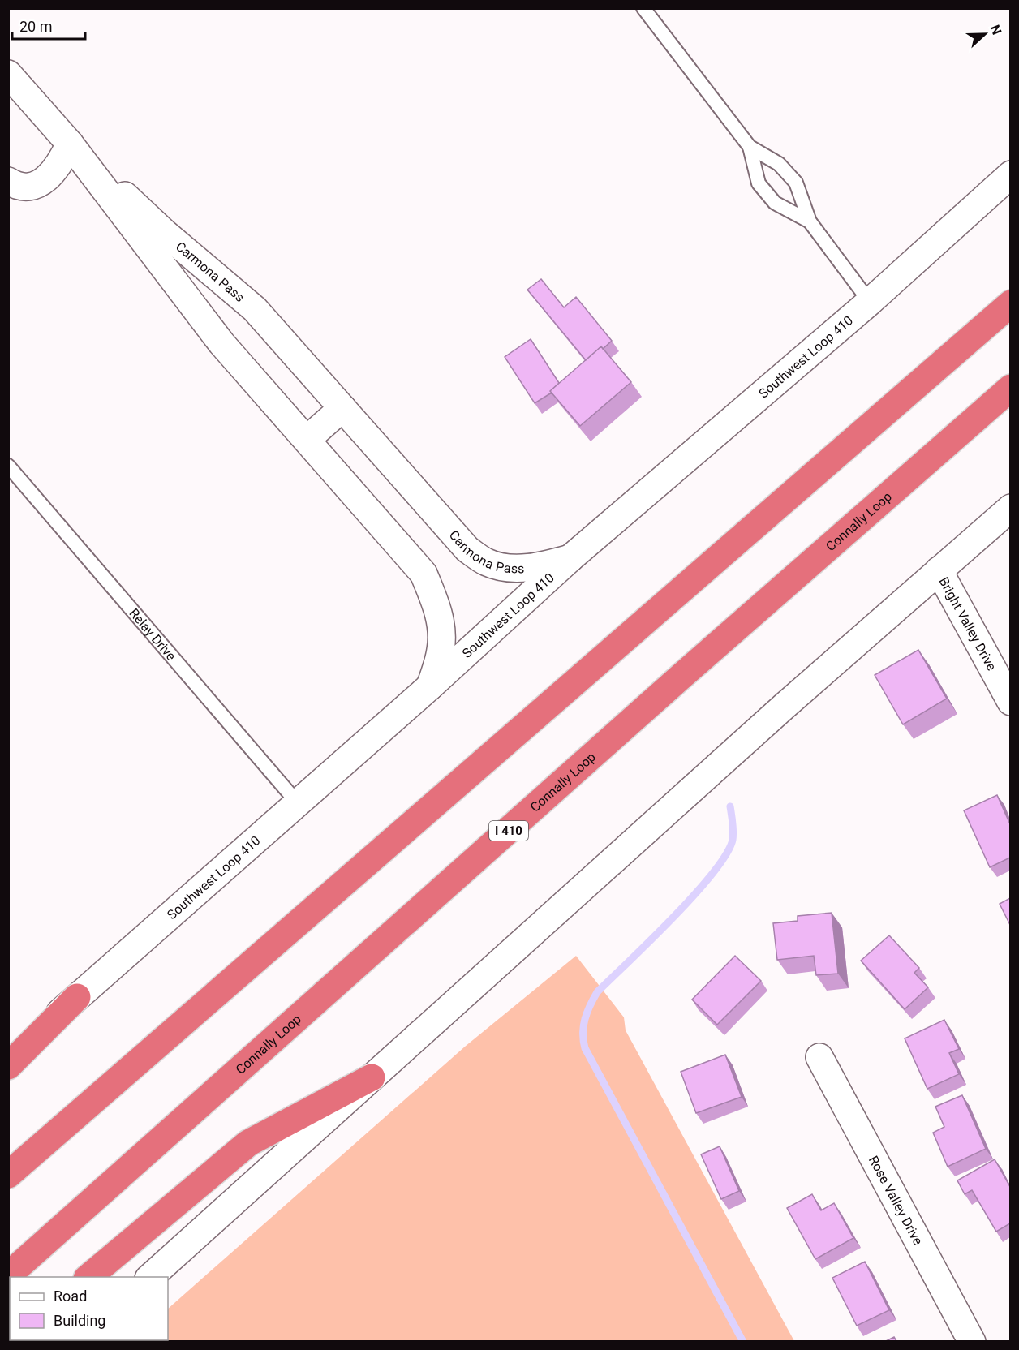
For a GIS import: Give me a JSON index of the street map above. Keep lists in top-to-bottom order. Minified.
{"streets":{"highway":["Connally Loop","I 410"],"main road":["Carmona Pass","Southwest Loop 410","Bright Valley Drive","Rose Valley Drive"],"lane":["Relay Drive"]},"crossings":[["Carmona Pass","Southwest Loop 410"],["Southwest Loop 410","Relay Drive"]],"legend":["Road","Building"],"scale_bar":"20 m","north":"right"}
